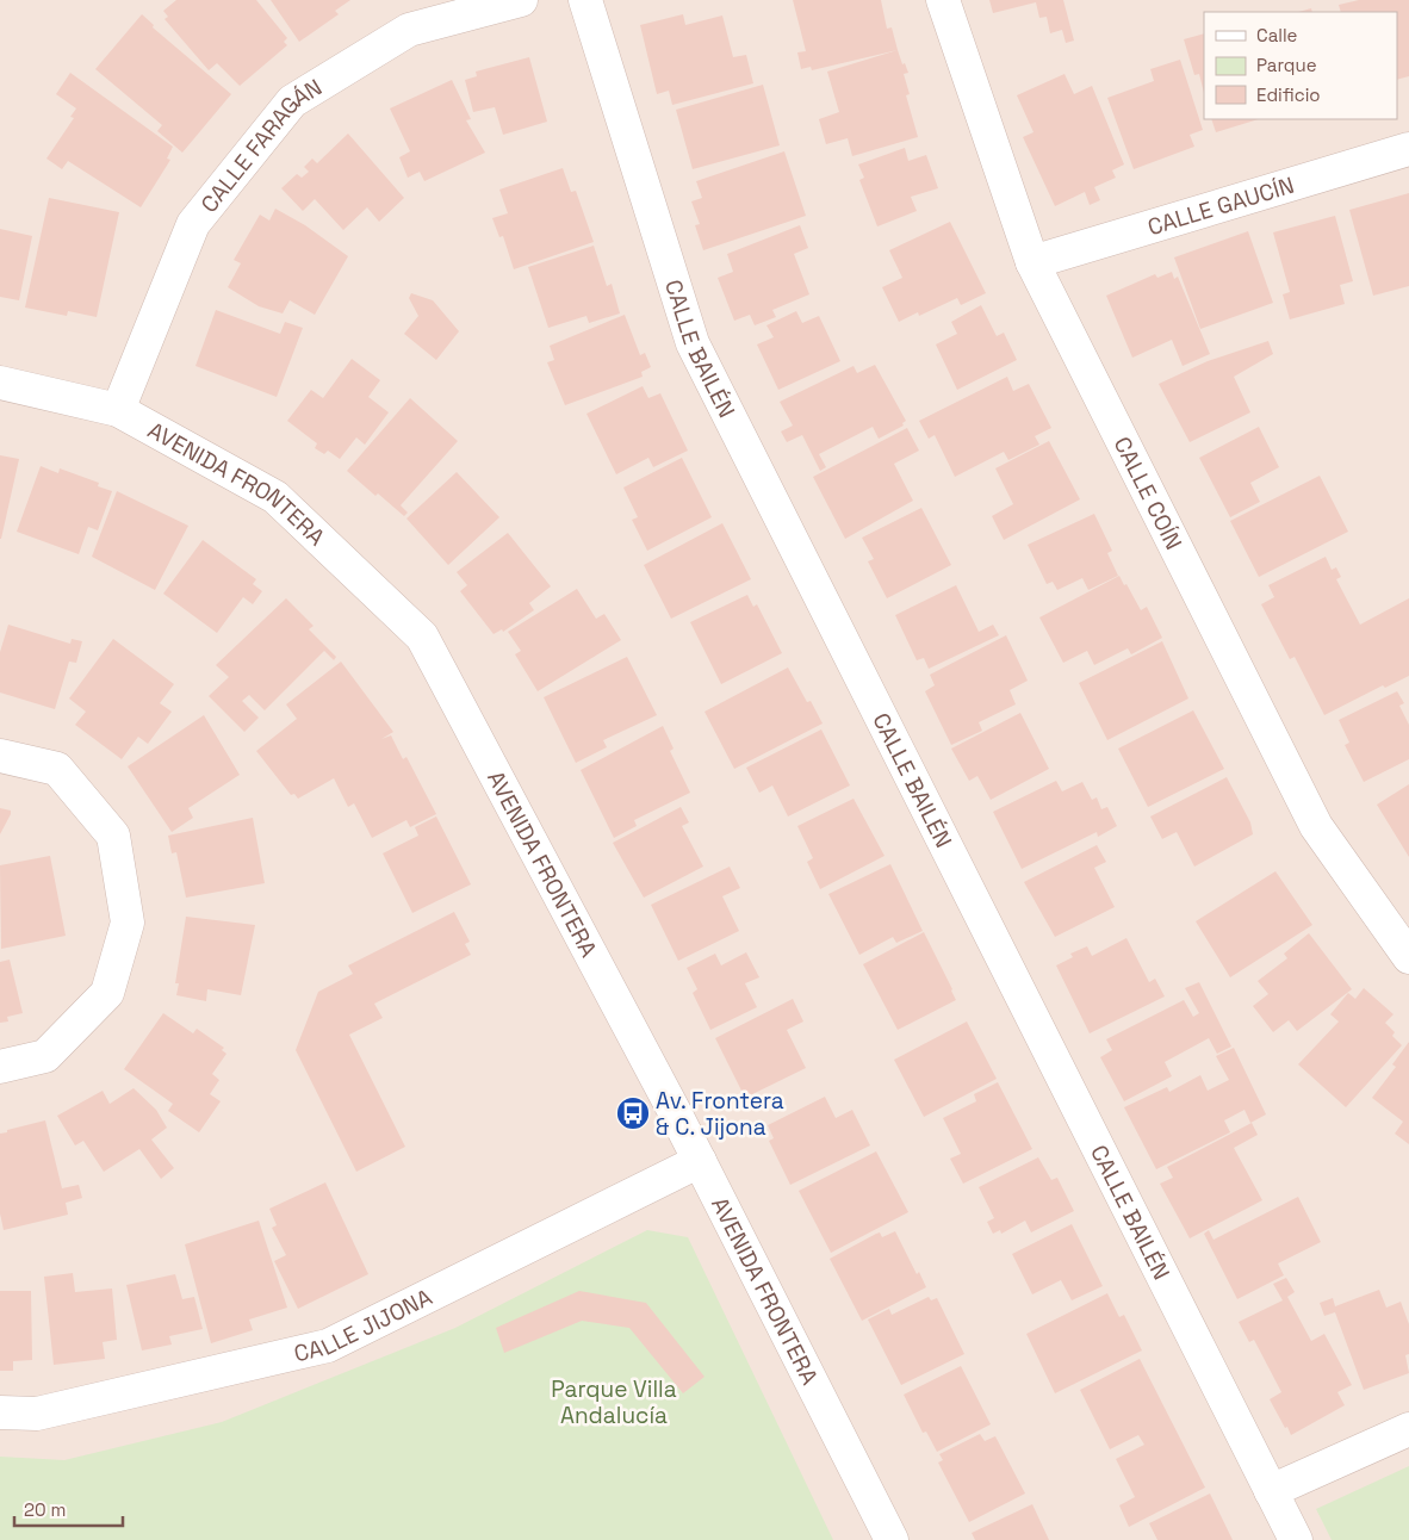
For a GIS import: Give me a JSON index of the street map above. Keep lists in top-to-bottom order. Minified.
{"streets":{"street":["CALLE FARAGÁN","CALLE GAUCÍN","CALLE BAILÉN","AVENIDA FRONTERA","CALLE COÍN","CALLE JIJONA"]},"crossings":[["CALLE FARAGÁN","AVENIDA FRONTERA"],["CALLE GAUCÍN","CALLE COÍN"],["AVENIDA FRONTERA","CALLE JIJONA"]],"parks":["Parque Villa Andalucía"],"places":{"bus stop":["Av. Frontera & C. Jijona"]},"legend":["Calle","Parque","Edificio"],"scale_bar":"20 m"}
